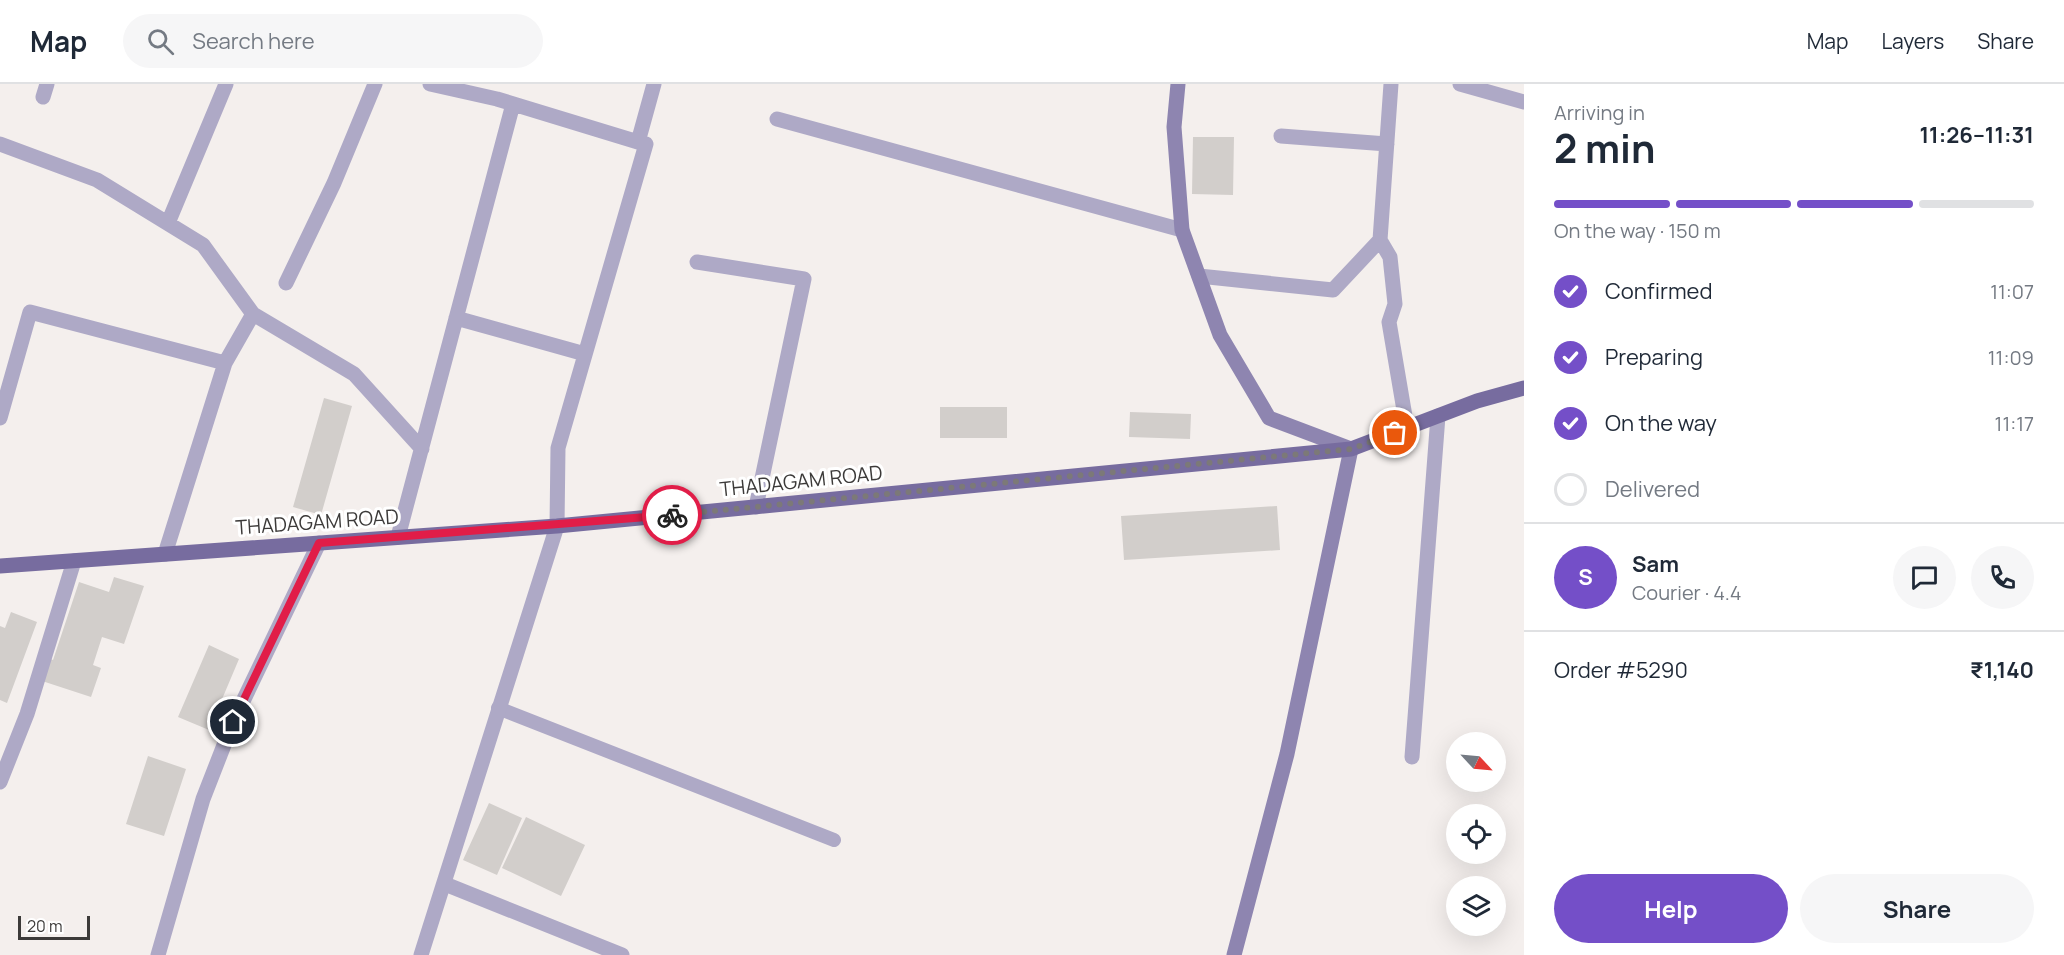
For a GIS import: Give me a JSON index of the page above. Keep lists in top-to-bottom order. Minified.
{"streets":{"main road":["THADAGAM ROAD"]},"scale_bar":"20 m","north":"bottom right","page":{"header":"Map","search":"Search here","nav":["Map","Layers","Share"],"heading":["2 min","Arriving in","11:26–11:31"],"panel":["Sam","Courier · 4.4","Order #5290","₹1,140"],"bar":"On the way · 150 m","list":[["Confirmed","11:07"],["Preparing","11:09"],["On the way","11:17"],"Delivered"],"round":"S","buttons":["Help","Share"],"scale":"20 m"}}
